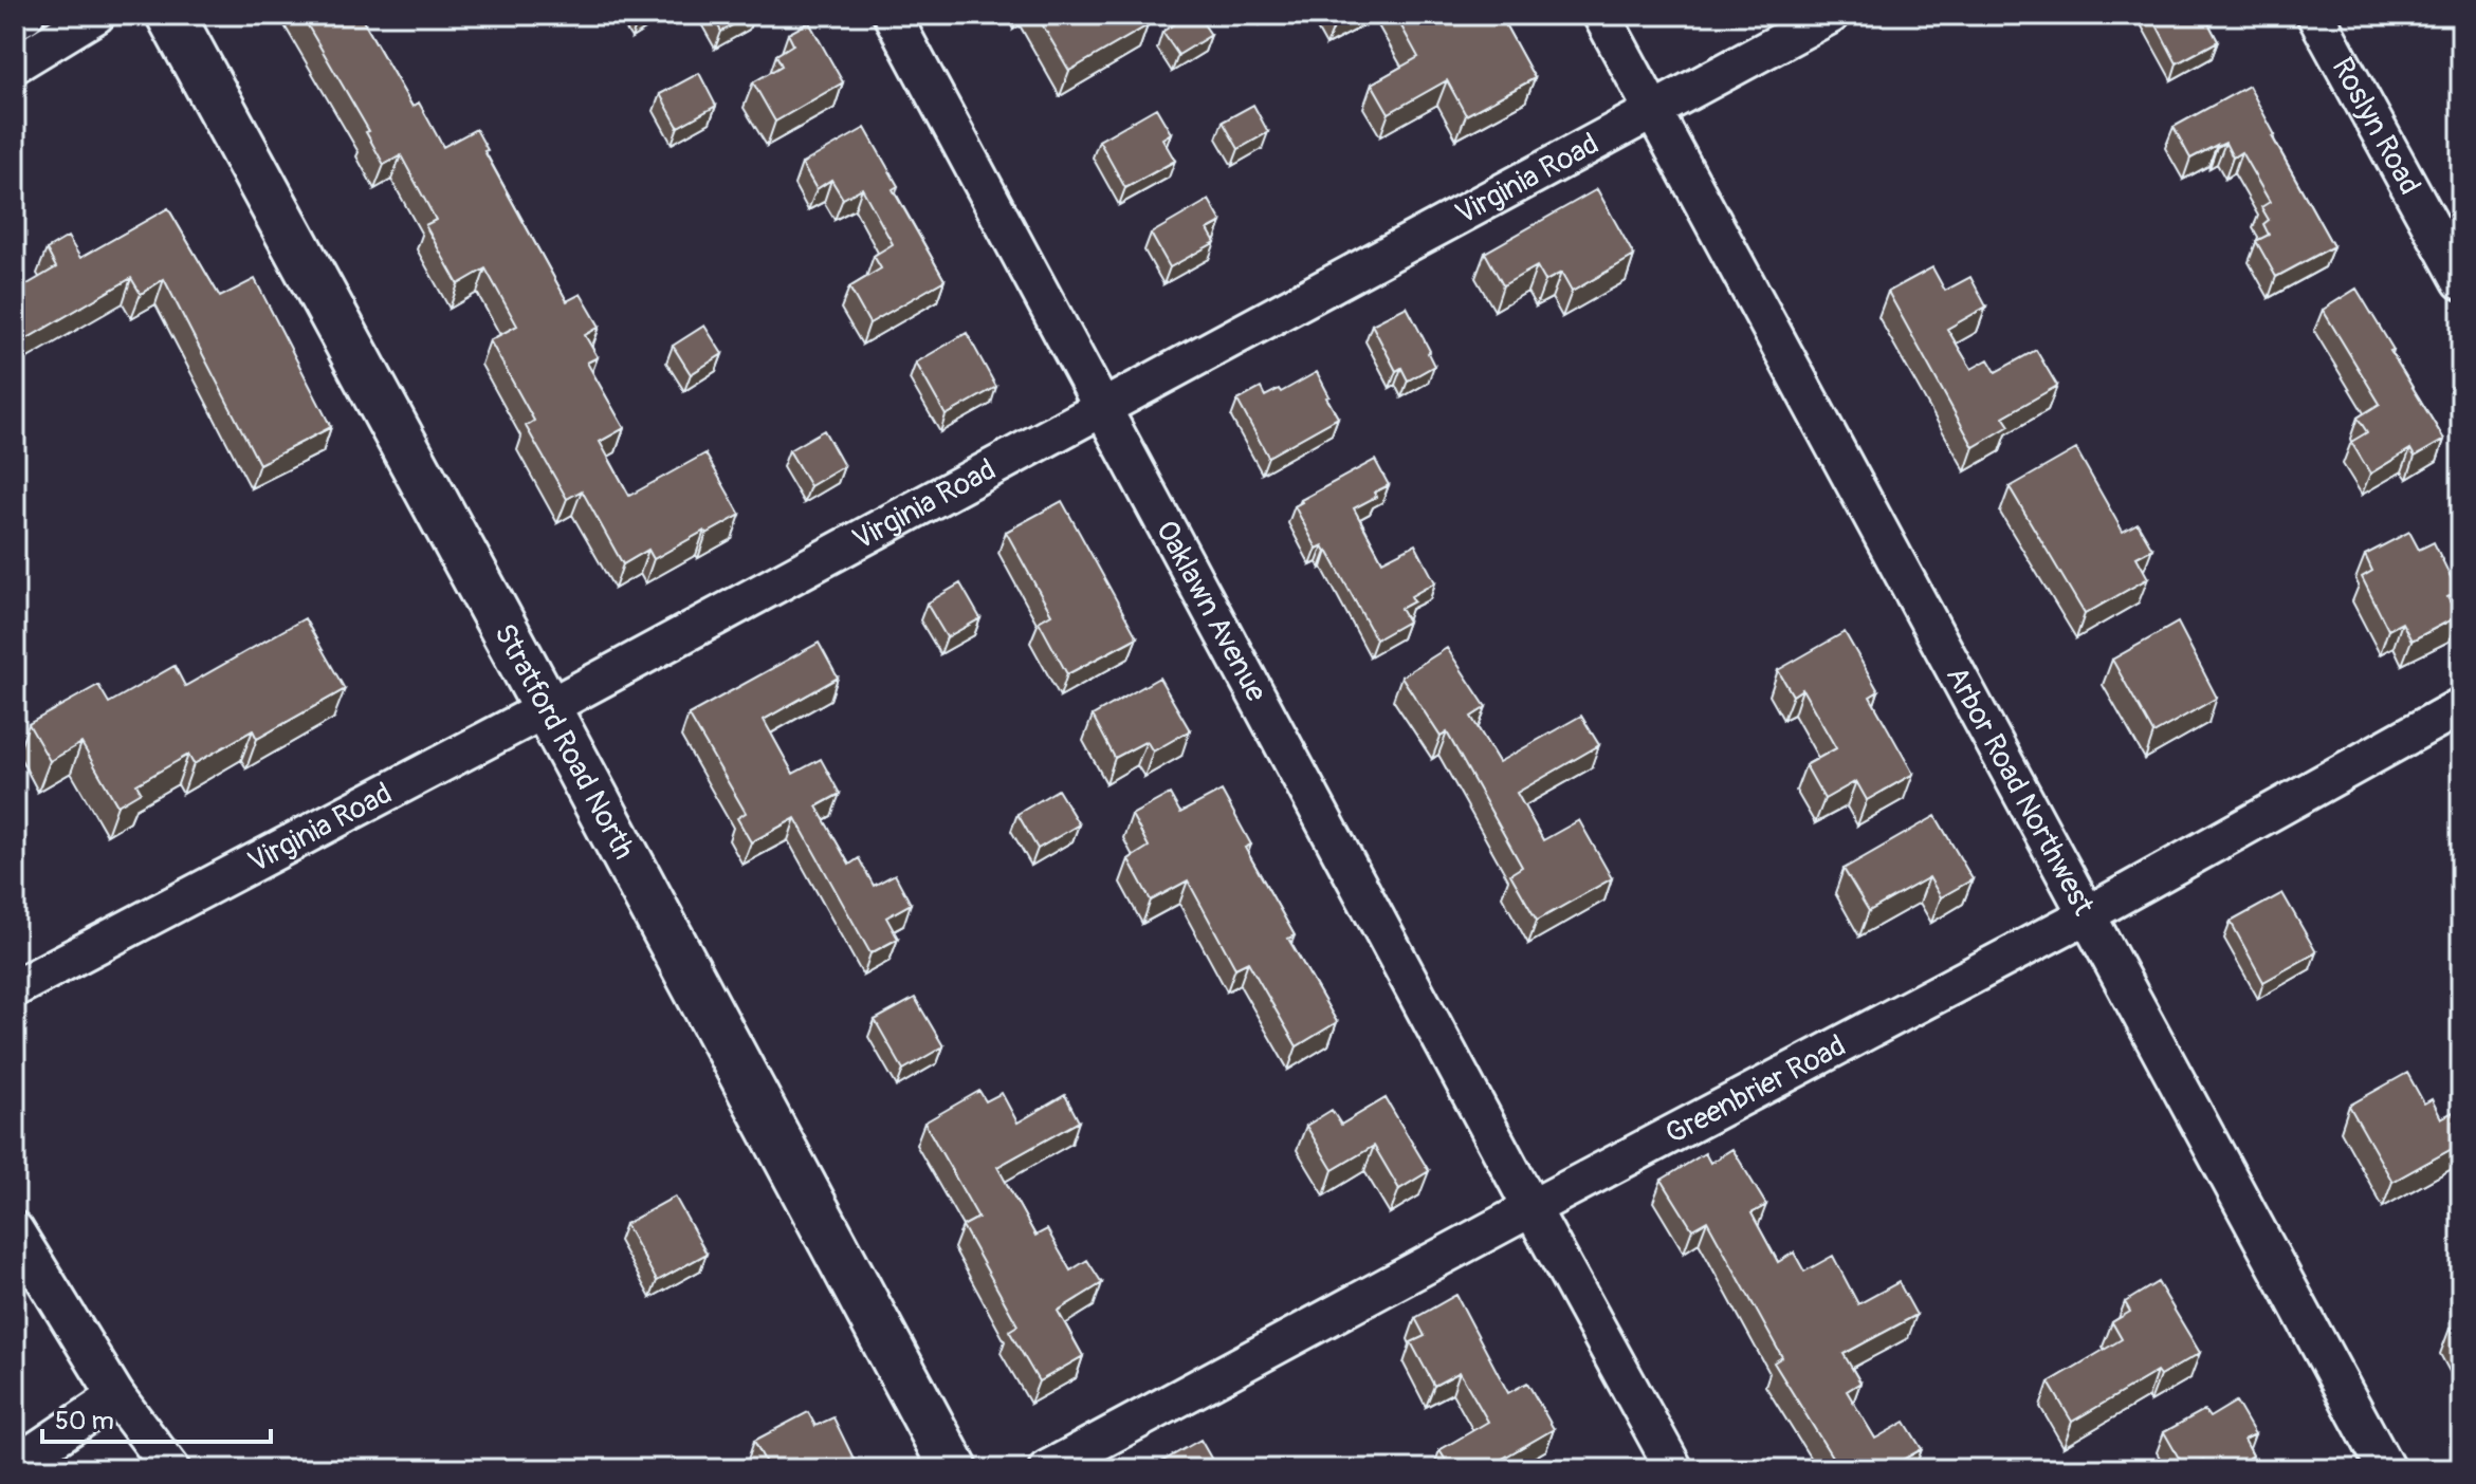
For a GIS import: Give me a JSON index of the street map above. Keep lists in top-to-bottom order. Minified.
{"streets":{"main road":["Stratford Road North"],"street":["Roslyn Road","Virginia Road","Oaklawn Avenue","Arbor Road Northwest","Greenbrier Road"]},"crossings":[["Virginia Road","Oaklawn Avenue"],["Virginia Road","Stratford Road North"],["Virginia Road","Arbor Road Northwest"],["Oaklawn Avenue","Greenbrier Road"],["Arbor Road Northwest","Greenbrier Road"]],"scale_bar":"50 m"}
